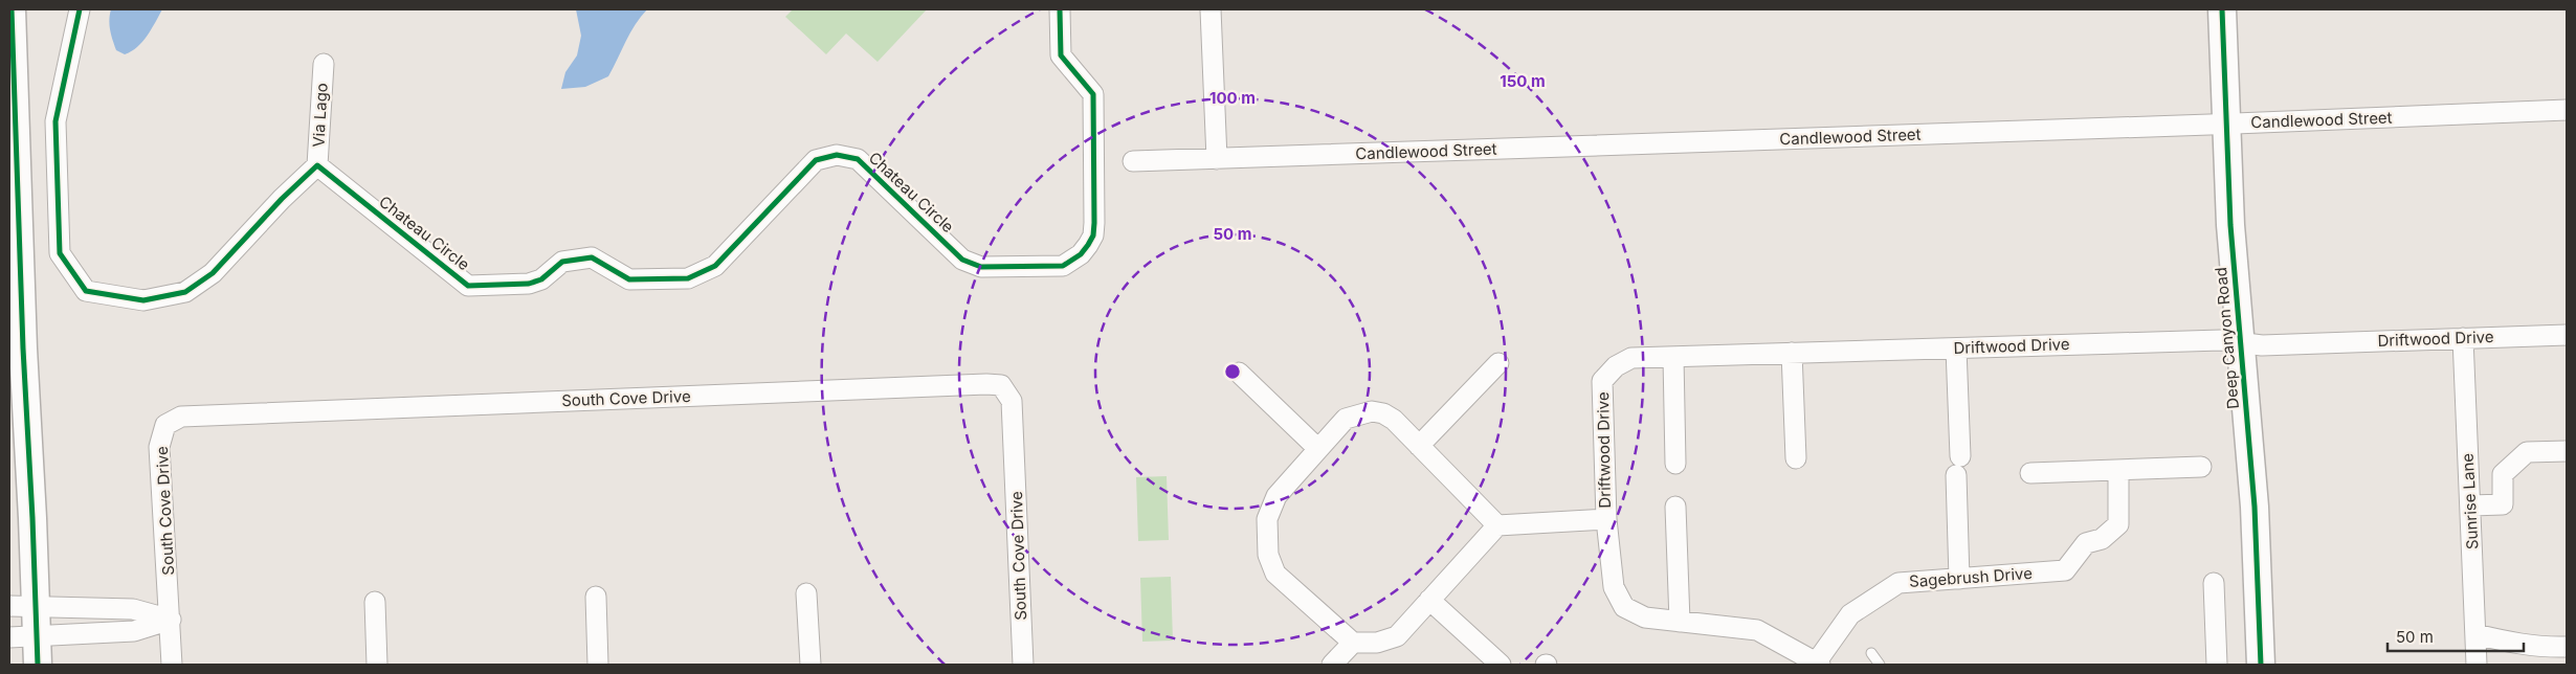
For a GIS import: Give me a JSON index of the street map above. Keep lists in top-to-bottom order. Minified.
{"streets":{"street":["Via Lago","Candlewood Street","Chateau Circle","Deep Canyon Road","Driftwood Drive","South Cove Drive","Sunrise Lane","Sagebrush Drive"]},"crossings":[["Via Lago","Chateau Circle"],["Candlewood Street","Deep Canyon Road"],["Deep Canyon Road","Driftwood Drive"],["Driftwood Drive","Sunrise Lane"]],"scale_bar":"50 m","rings":["150 m","100 m","50 m"]}
